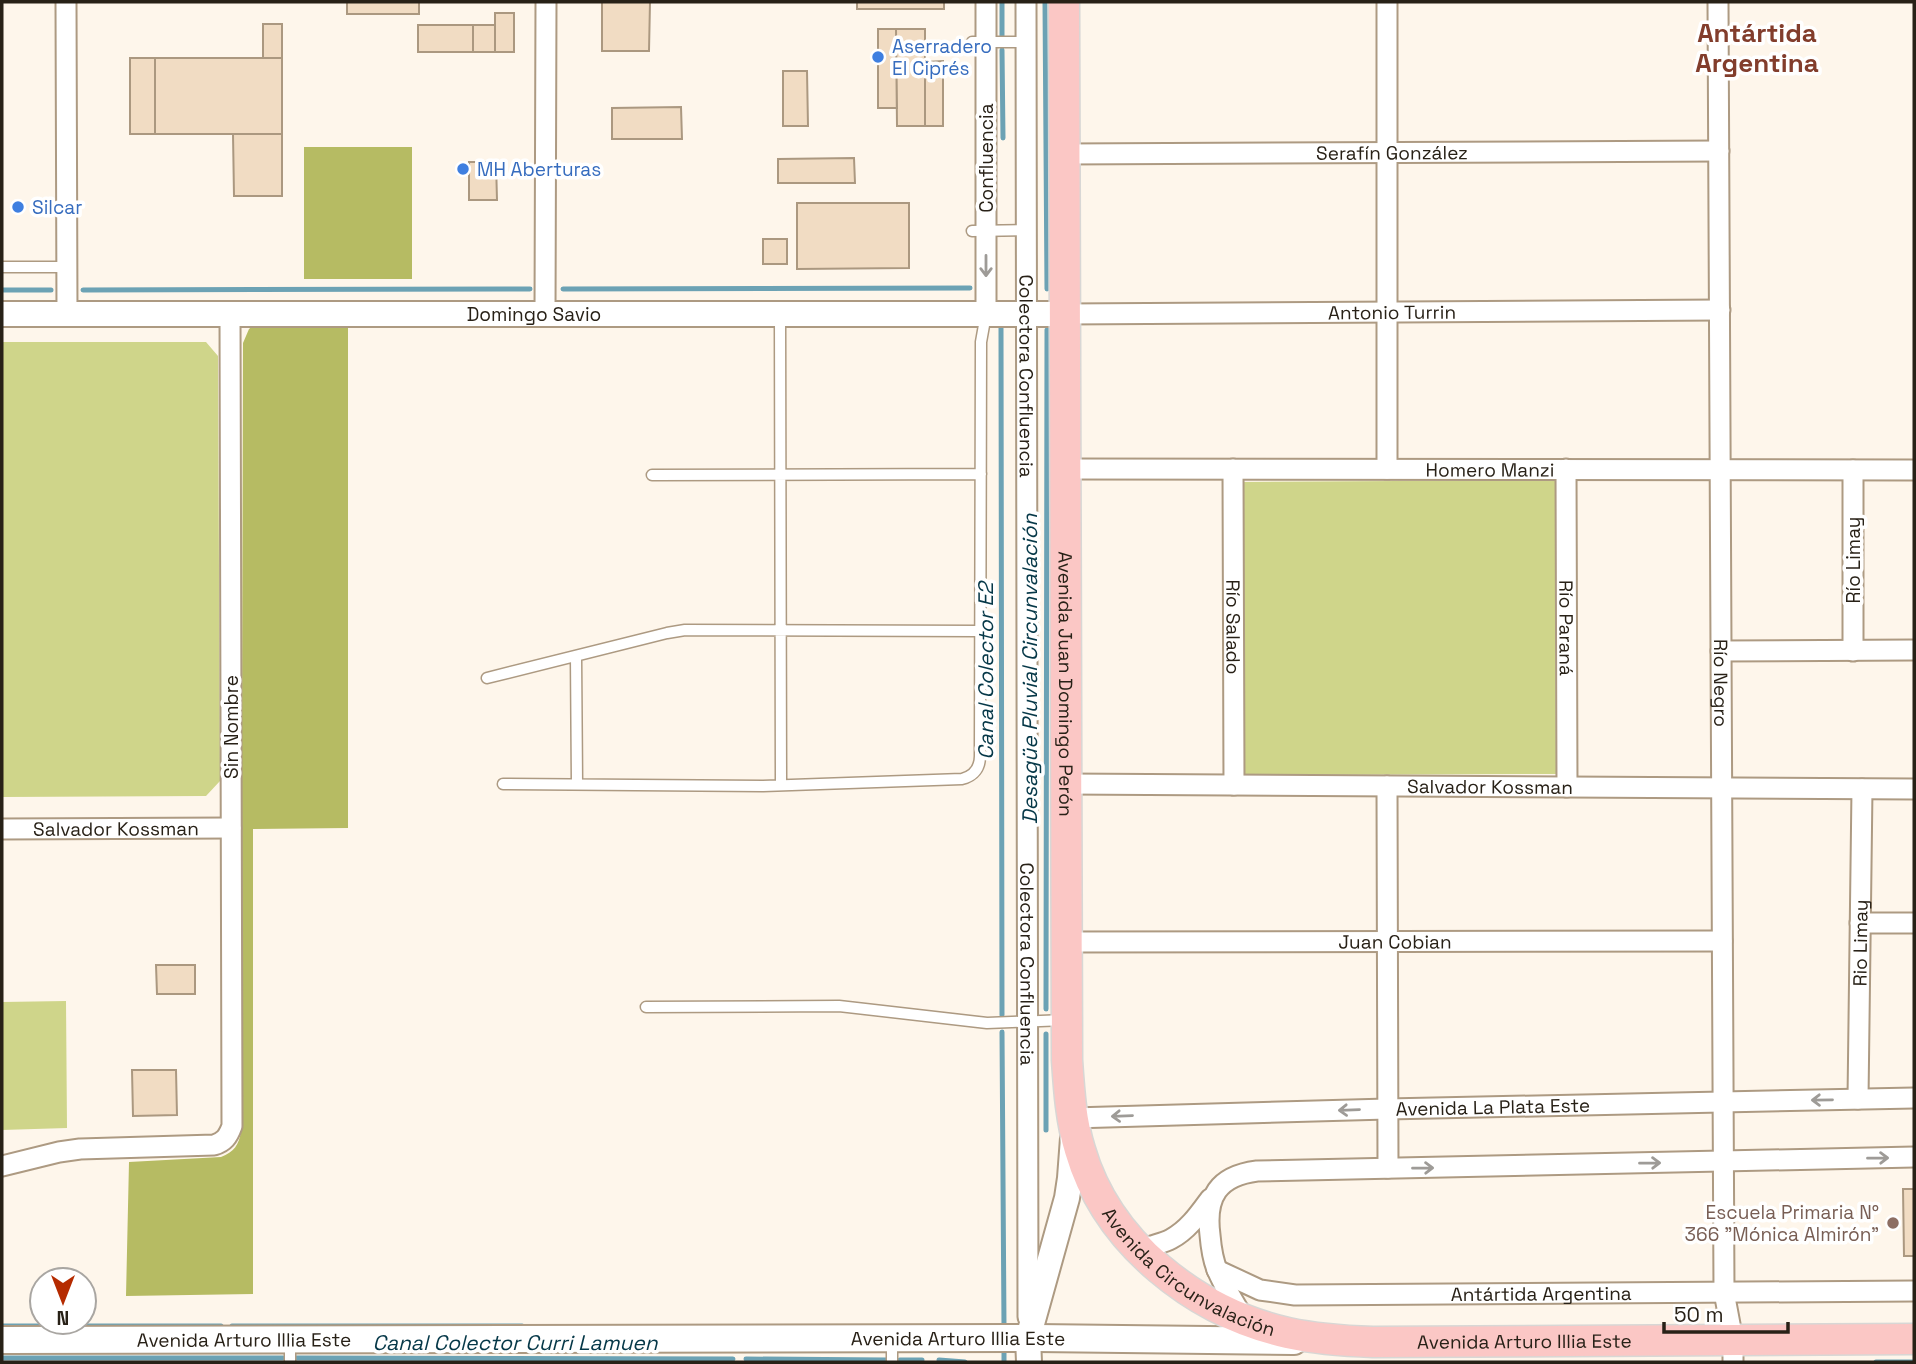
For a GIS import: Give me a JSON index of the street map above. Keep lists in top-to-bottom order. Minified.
{"streets":{"main road":["Avenida Juan Domingo Perón","Avenida Circunvalación","Avenida Arturo Illia Este"],"street":["Serafín González","Confluencia","Antonio Turrin","Domingo Savio","Colectora Confluencia","Homero Manzi","Río Limay","Río Salado","Río Paraná","Río Negro","Sin Nombre","Salvador Kossman","Juan Cobian","Rio Limay","Avenida La Plata Este","Antártida Argentina"]},"crossings":[["Serafín González","Río Negro"],["Serafín González","Avenida Juan Domingo Perón"],["Confluencia","Domingo Savio"],["Antonio Turrin","Domingo Savio"],["Antonio Turrin","Río Negro"],["Antonio Turrin","Avenida Juan Domingo Perón"],["Domingo Savio","Colectora Confluencia"],["Domingo Savio","Avenida Juan Domingo Perón"],["Domingo Savio","Sin Nombre"],["Colectora Confluencia","Avenida Juan Domingo Perón"],["Colectora Confluencia","Avenida Arturo Illia Este"],["Homero Manzi","Río Limay"],["Homero Manzi","Río Salado"],["Homero Manzi","Río Paraná"],["Homero Manzi","Río Negro"],["Homero Manzi","Avenida Juan Domingo Perón"],["Río Salado","Salvador Kossman"],["Río Paraná","Salvador Kossman"],["Río Negro","Salvador Kossman"],["Río Negro","Juan Cobian"],["Río Negro","Avenida La Plata Este"],["Río Negro","Antártida Argentina"],["Río Negro","Avenida Arturo Illia Este"],["Avenida Juan Domingo Perón","Salvador Kossman"],["Avenida Juan Domingo Perón","Juan Cobian"],["Avenida Juan Domingo Perón","Avenida La Plata Este"],["Avenida Juan Domingo Perón","Avenida Circunvalación"],["Avenida Juan Domingo Perón","Avenida Arturo Illia Este"],["Sin Nombre","Salvador Kossman"],["Salvador Kossman","Rio Limay"],["Rio Limay","Avenida La Plata Este"],["Avenida La Plata Este","Avenida Circunvalación"],["Avenida Circunvalación","Avenida Arturo Illia Este"]],"districts":["Antártida Argentina"],"water":["Desagüe Pluvial Circunvalación","Canal Colector E2","Canal Colector Curri Lamuen"],"places":["Aserradero El Ciprés","MH Aberturas","Silcar","Escuela Primaria N° 366 \"Mónica Almirón\""],"scale_bar":"50 m","north":"bottom"}
